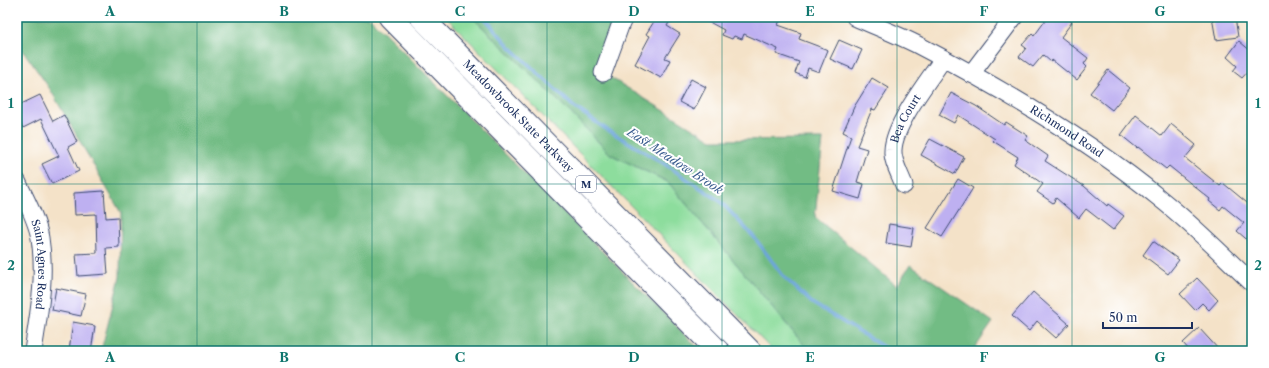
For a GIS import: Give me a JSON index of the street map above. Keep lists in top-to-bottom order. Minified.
{"streets":{"highway":["Meadowbrook State Parkway","M"],"street":["Bea Court","Richmond Road","Saint Agnes Road"]},"crossings":[["Bea Court","Richmond Road"]],"water":["East Meadow Brook"],"scale_bar":"50 m","grid":{"columns":["A","B","C","D","E","F","G"],"rows":["1","2"]}}
